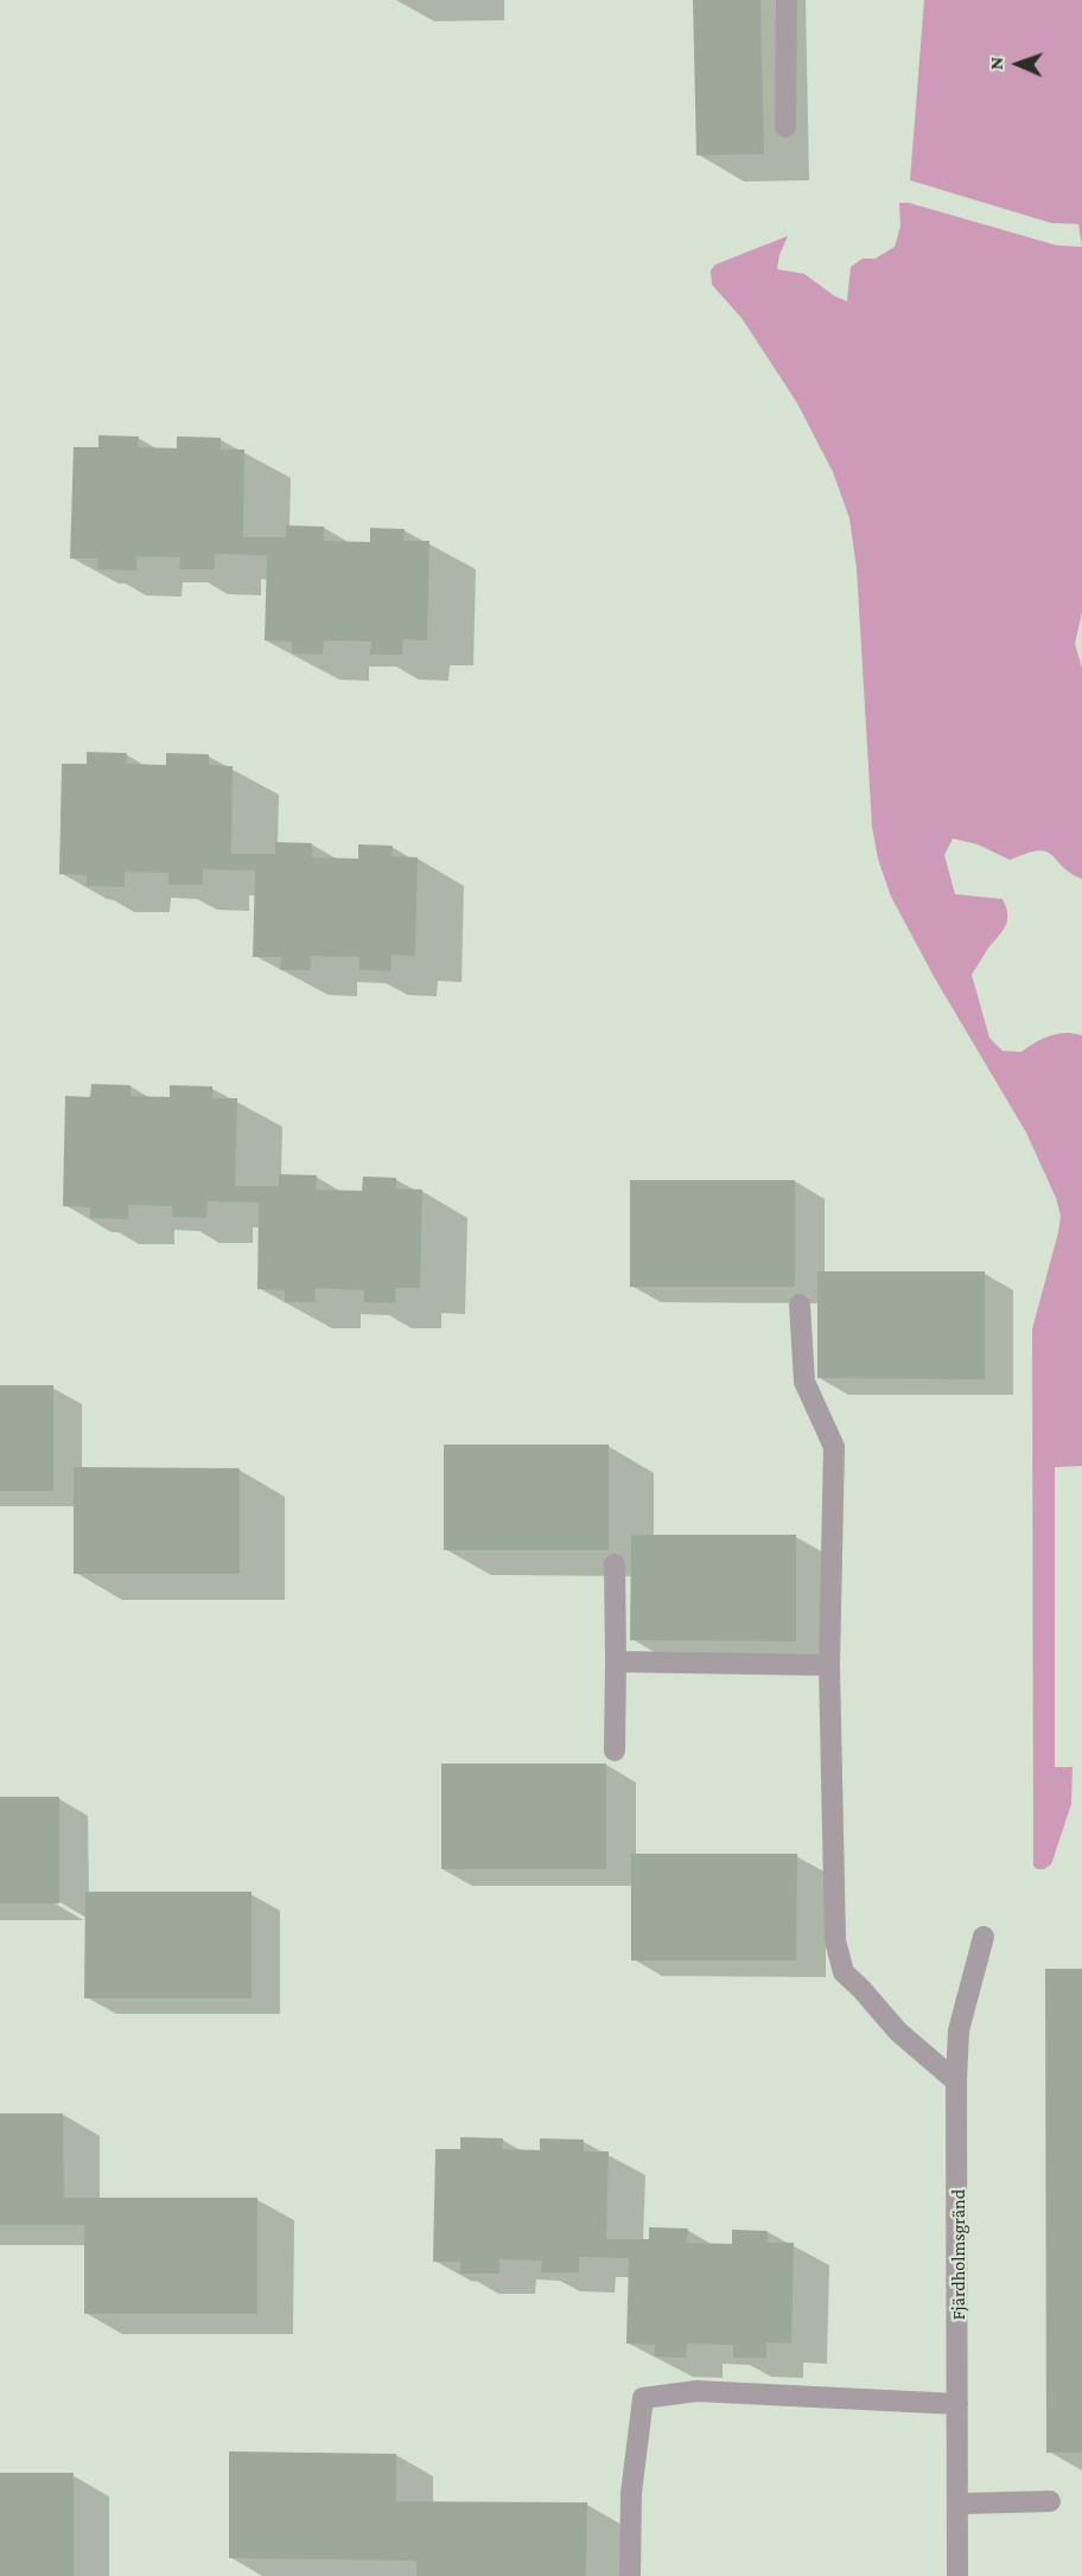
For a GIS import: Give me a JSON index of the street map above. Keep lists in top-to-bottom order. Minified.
{"streets":{"street":["Fjärdholmsgränd"]},"north":"left"}
